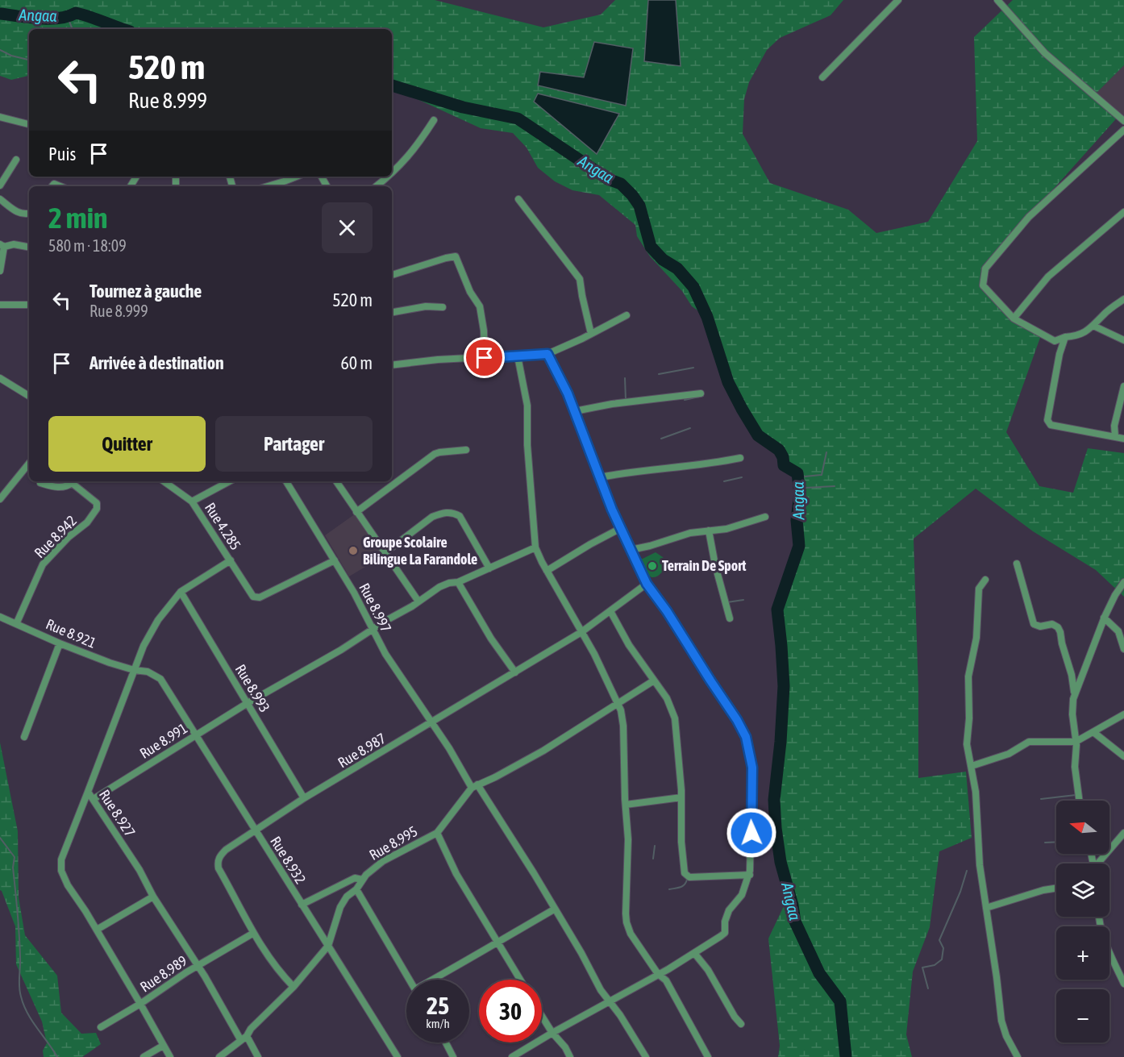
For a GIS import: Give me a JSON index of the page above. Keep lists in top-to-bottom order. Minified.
{"streets":{"street":["Rue 4.285","Rue 8.942","Rue 8.997","Rue 8.921","Rue 8.993","Rue 8.991","Rue 8.987","Rue 8.927","Rue 8.995","Rue 8.932","Rue 8.989"]},"crossings":[["Rue 4.285","Rue 8.997"],["Rue 4.285","Rue 8.927"],["Rue 8.942","Rue 8.921"],["Rue 8.997","Rue 8.991"],["Rue 8.997","Rue 8.987"],["Rue 8.921","Rue 8.927"],["Rue 8.921","Rue 8.932"],["Rue 8.993","Rue 8.991"],["Rue 8.993","Rue 8.987"],["Rue 8.993","Rue 8.927"],["Rue 8.991","Rue 8.927"],["Rue 8.991","Rue 8.932"],["Rue 8.987","Rue 8.932"],["Rue 8.987","Rue 8.989"],["Rue 8.927","Rue 8.932"],["Rue 8.927","Rue 8.989"],["Rue 8.995","Rue 8.932"]],"water":["Angaa"],"places":["Groupe Scolaire Bilingue La Farandole","Terrain De Sport"],"north":"left","page":{"turn":["520 m","Rue 8.999"],"then":"Puis","heading":["2 min","580 m · 18:09"],"list":[{"name":"Tournez à gauche","note":"Rue 8.999","value":"520 m"},{"name":"Arrivée à destination","value":"60 m"}],"buttons":["Quitter","Partager"],"map_buttons":["+","−"],"speed":"25 km/h","limit":"30"}}
